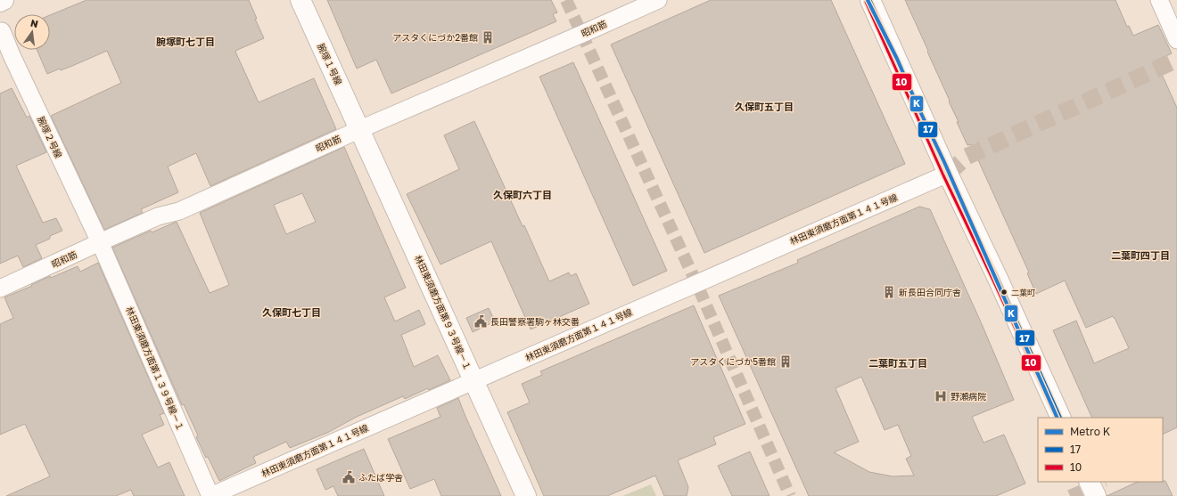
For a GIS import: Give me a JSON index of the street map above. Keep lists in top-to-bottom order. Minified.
{"streets":{"main road":["腕塚１号線","林田東須磨方面第９３号線－１"],"street":["昭和筋","腕塚２号線","林田東須磨方面第１４１号線","林田東須磨方面第１３９号線－１"]},"crossings":[["昭和筋","腕塚１号線"],["昭和筋","腕塚２号線"],["昭和筋","林田東須磨方面第９３号線－１"],["昭和筋","林田東須磨方面第１３９号線－１"],["腕塚１号線","林田東須磨方面第９３号線－１"],["腕塚２号線","林田東須磨方面第１３９号線－１"],["林田東須磨方面第１４１号線","林田東須磨方面第９３号線－１"],["林田東須磨方面第１４１号線","林田東須磨方面第１３９号線－１"]],"districts":["腕塚町七丁目","久保町五丁目","久保町六丁目","二葉町四丁目","久保町七丁目","二葉町五丁目"],"places":{"building":["アスタくにづか2番館","新長田合同庁舎","アスタくにづか5番館"],"other":["二葉町"],"public building":["長田警察署駒ヶ林交番","ふたば学舎"],"hospital":["野瀬病院"]},"lines":["metro line K","transit line 17","transit line 10"],"legend":["Metro K","17","10"],"north":"top"}
